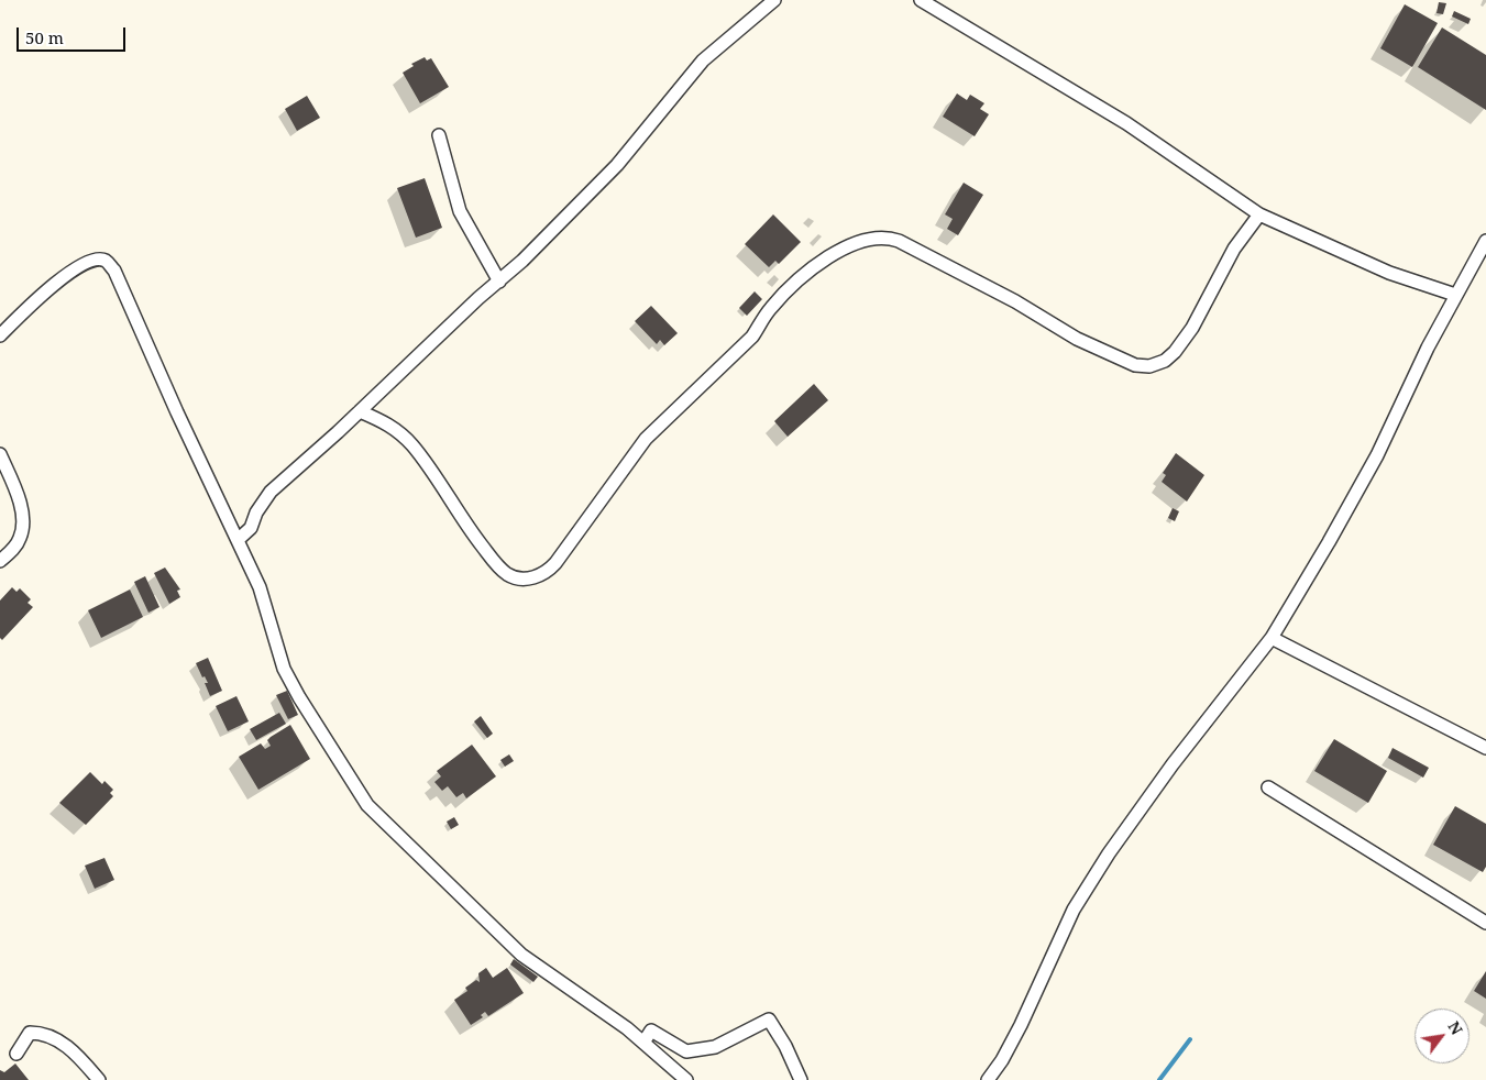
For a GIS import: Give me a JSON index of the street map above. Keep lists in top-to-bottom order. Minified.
{"scale_bar":"50 m","north":"top right"}
